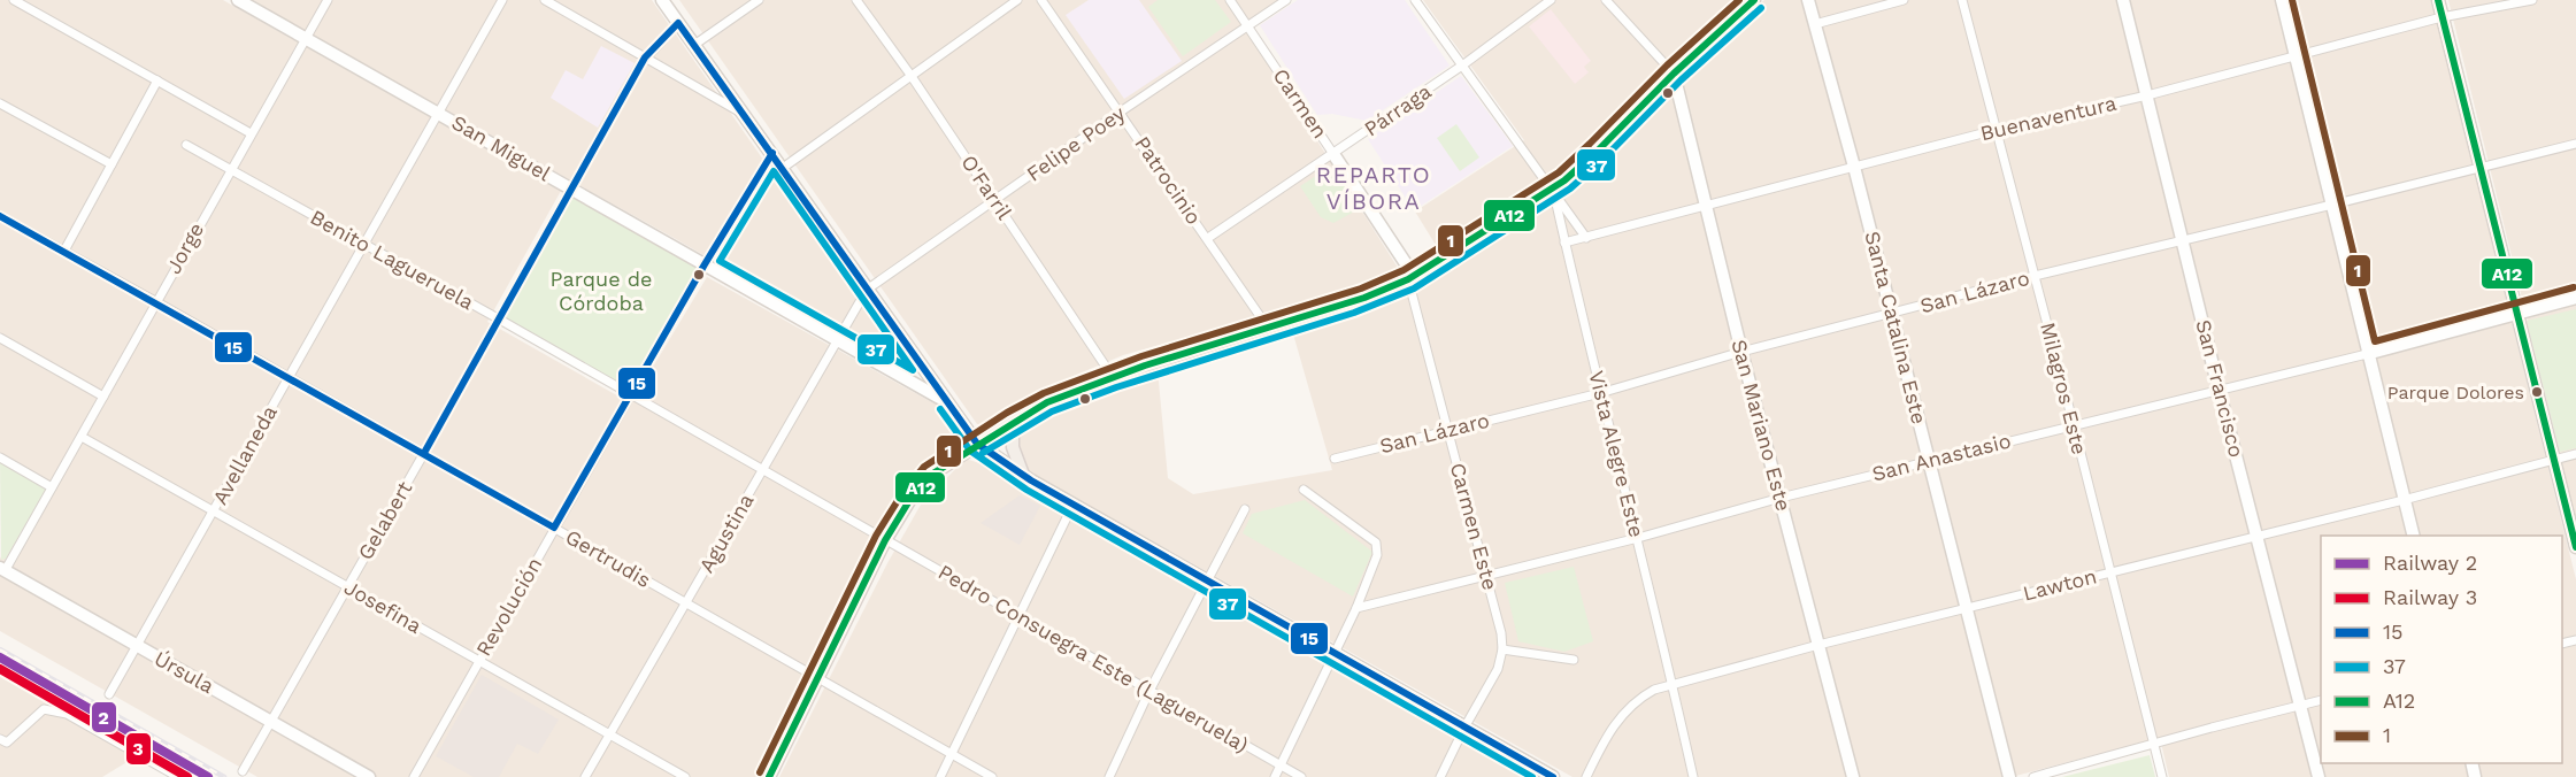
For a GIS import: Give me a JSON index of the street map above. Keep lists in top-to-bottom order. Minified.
{"streets":{"street":["Carmen","Párraga","Buenaventura","Felipe Poey","San Miguel","Patrocinio","O'Farril","Jorge","Benito Lagueruela","San Lázaro","Santa Catalina Este","Milagros Este","San Francisco","San Mariano Este","Vista Alegre Este","Avellaneda","San Anastasio","Gelabert","Carmen Este","Agustina","Gertrudis","Lawton","Josefina","Revolución","Pedro Consuegra Este (Lagueruela)","Úrsula"]},"crossings":[["Carmen","Párraga"],["Carmen","Felipe Poey"],["Carmen","Carmen Este"],["Párraga","Patrocinio"],["Buenaventura","Santa Catalina Este"],["Buenaventura","Milagros Este"],["Buenaventura","San Francisco"],["Buenaventura","San Mariano Este"],["Buenaventura","Vista Alegre Este"],["Felipe Poey","Patrocinio"],["Felipe Poey","O'Farril"],["Felipe Poey","Agustina"],["San Miguel","Jorge"],["San Miguel","Avellaneda"],["San Miguel","Gelabert"],["San Miguel","Agustina"],["San Miguel","Revolución"],["Jorge","Benito Lagueruela"],["Jorge","Gertrudis"],["Jorge","Josefina"],["Jorge","Úrsula"],["Benito Lagueruela","Avellaneda"],["Benito Lagueruela","Gelabert"],["Benito Lagueruela","Agustina"],["Benito Lagueruela","Revolución"],["Benito Lagueruela","Pedro Consuegra Este (Lagueruela)"],["San Lázaro","Santa Catalina Este"],["San Lázaro","Milagros Este"],["San Lázaro","San Francisco"],["San Lázaro","San Mariano Este"],["San Lázaro","Vista Alegre Este"],["San Lázaro","Carmen Este"],["Santa Catalina Este","San Anastasio"],["Santa Catalina Este","Lawton"],["Milagros Este","San Anastasio"],["Milagros Este","Lawton"],["San Francisco","San Anastasio"],["San Francisco","Lawton"],["San Mariano Este","San Anastasio"],["San Mariano Este","Lawton"],["Vista Alegre Este","San Anastasio"],["Vista Alegre Este","Lawton"],["Avellaneda","Gertrudis"],["Avellaneda","Josefina"],["Avellaneda","Úrsula"],["San Anastasio","Carmen Este"],["Gelabert","Gertrudis"],["Gelabert","Josefina"],["Gelabert","Úrsula"],["Agustina","Gertrudis"],["Agustina","Josefina"],["Gertrudis","Revolución"],["Josefina","Revolución"]],"districts":["REPARTO VÍBORA"],"parks":["Parque de Córdoba"],"places":["Parque Dolores"],"lines":["transit line A12","transit line 1","transit line 37","transit line 15","rail line 2","rail line 3"],"legend":["Railway 2","Railway 3","15","37","A12","1"]}
